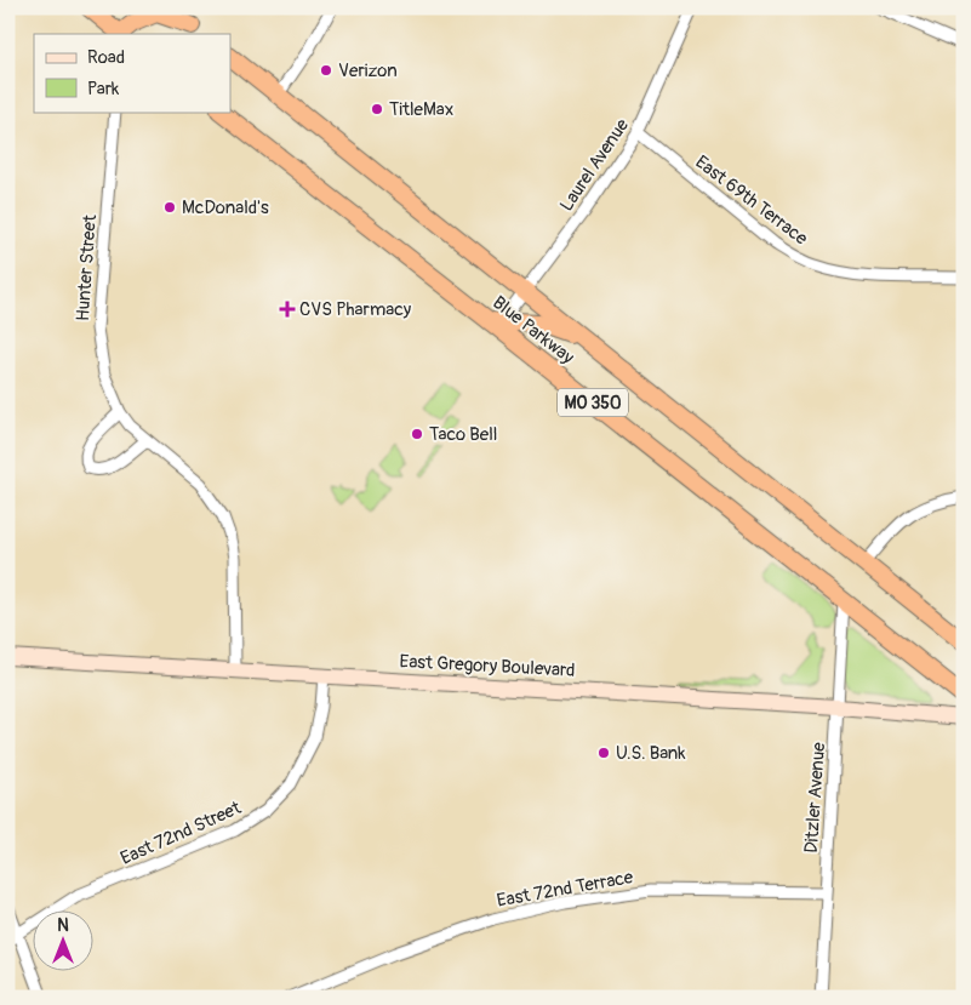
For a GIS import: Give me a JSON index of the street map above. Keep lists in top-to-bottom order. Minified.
{"streets":{"highway":["Blue Parkway","MO 350"],"main road":["East Gregory Boulevard"],"street":["Laurel Avenue","East 69th Terrace","Hunter Street","Ditzler Avenue","East 72nd Street","East 72nd Terrace"]},"crossings":[["Laurel Avenue","East 69th Terrace"],["Laurel Avenue","Blue Parkway"],["Hunter Street","East Gregory Boulevard"],["Blue Parkway","Ditzler Avenue"],["East Gregory Boulevard","Ditzler Avenue"],["East Gregory Boulevard","East 72nd Street"],["Ditzler Avenue","East 72nd Terrace"]],"places":{"other":["Verizon","TitleMax","McDonald's","Taco Bell","U.S. Bank"],"health":["CVS Pharmacy"]},"legend":["Road","Park"],"north":"top"}
